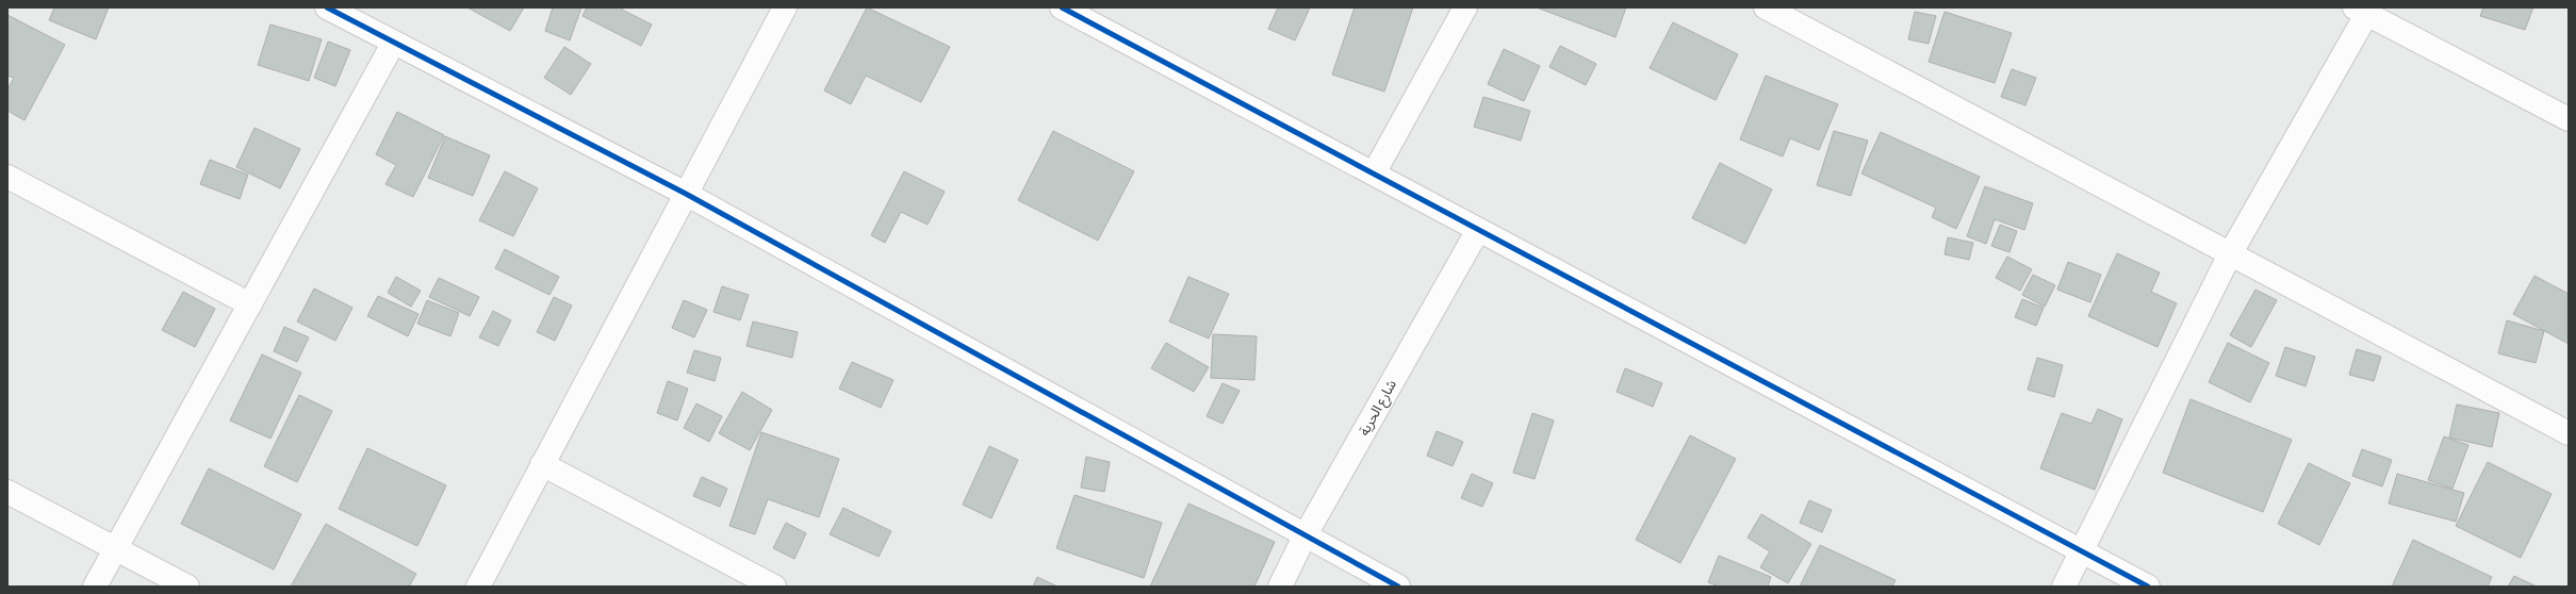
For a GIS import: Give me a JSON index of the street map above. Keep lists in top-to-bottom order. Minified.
{"streets":{"street":["شارع الحرية"]}}
